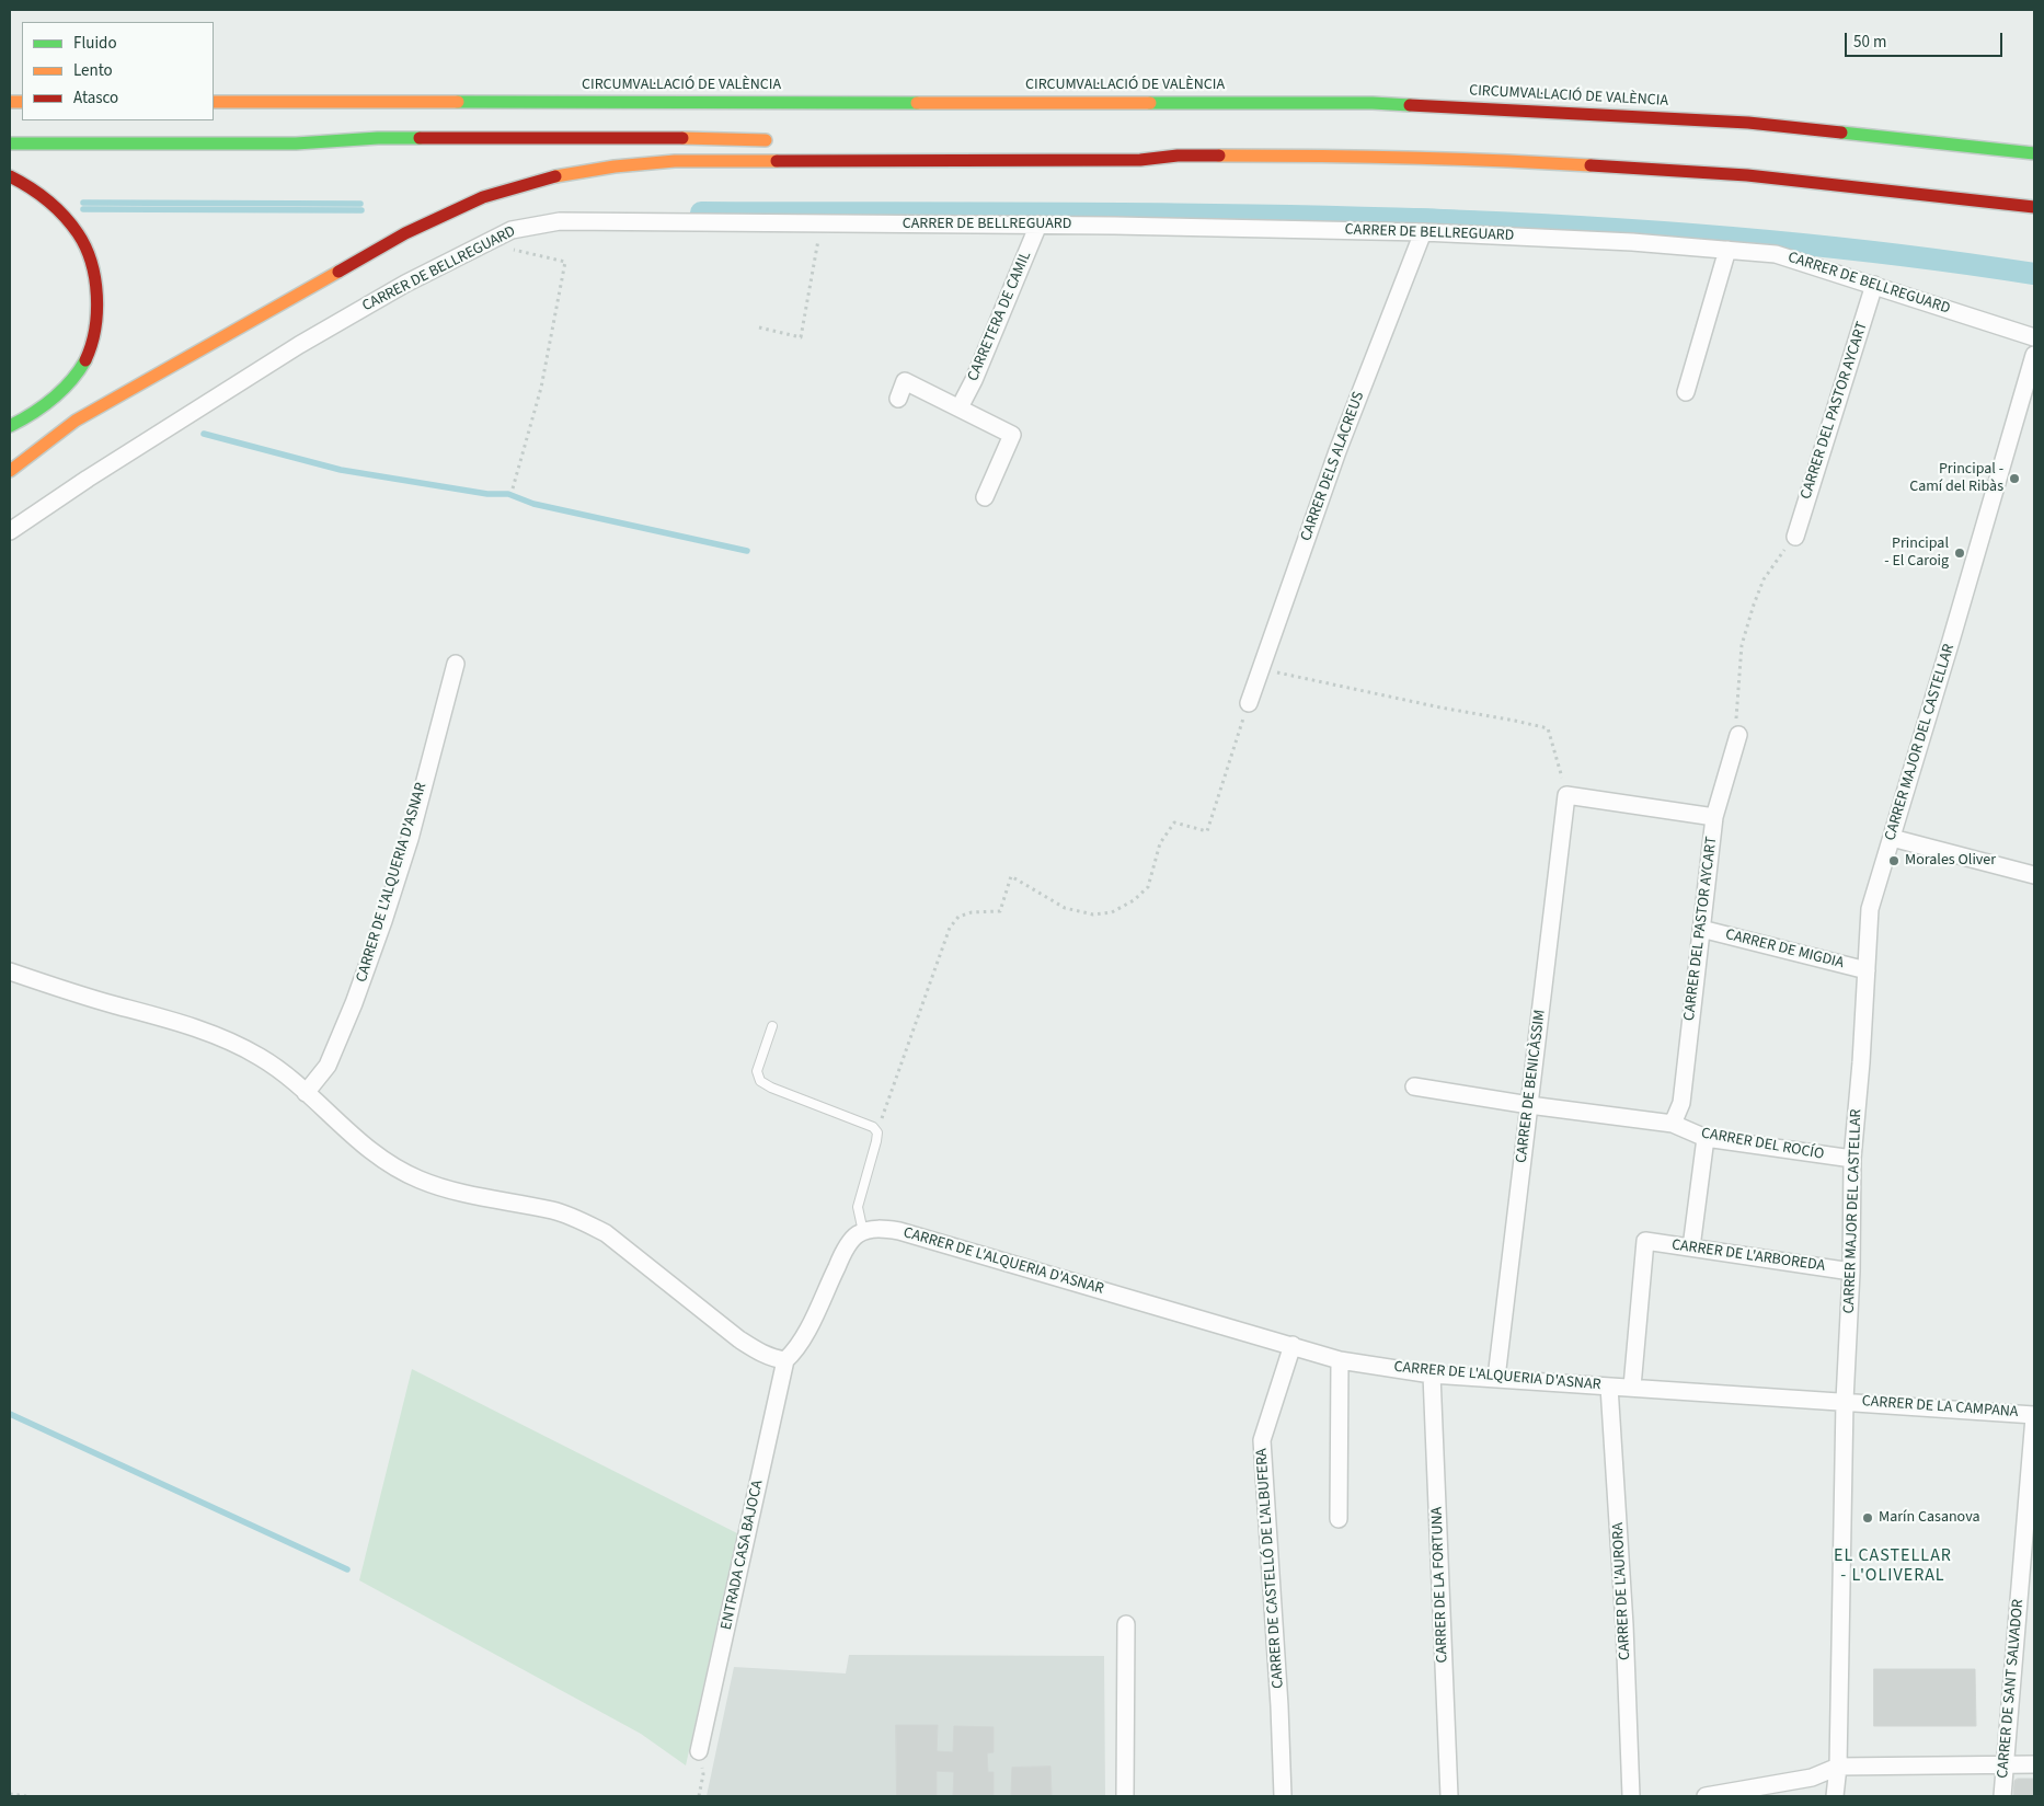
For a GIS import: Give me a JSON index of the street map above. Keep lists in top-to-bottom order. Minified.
{"streets":{"highway":["CIRCUMVAL·LACIÓ DE VALÈNCIA"],"street":["CARRER DE BELLREGUARD","CARRETERA DE CAMIL","CARRER DEL PASTOR AYCART","CARRER DELS ALACREUS","CARRER MAJOR DEL CASTELLAR","CARRER DE L'ALQUERIA D'ASNAR","CARRER DE MIGDIA","CARRER DE BENICÀSSIM","CARRER DEL ROCÍO","CARRER DE L'ARBOREDA","CARRER DE LA CAMPANA","ENTRADA CASA BAJOCA","CARRER DE CASTELLÓ DE L'ALBUFERA","CARRER DE LA FORTUNA","CARRER DE L'AURORA","CARRER DE SANT SALVADOR"]},"crossings":[["CARRER DE BELLREGUARD","CARRETERA DE CAMIL"],["CARRER DE BELLREGUARD","CARRER DEL PASTOR AYCART"],["CARRER DE BELLREGUARD","CARRER DELS ALACREUS"],["CARRER DEL PASTOR AYCART","CARRER DE MIGDIA"],["CARRER DEL PASTOR AYCART","CARRER DEL ROCÍO"],["CARRER MAJOR DEL CASTELLAR","CARRER DE L'ALQUERIA D'ASNAR"],["CARRER MAJOR DEL CASTELLAR","CARRER DE MIGDIA"],["CARRER MAJOR DEL CASTELLAR","CARRER DEL ROCÍO"],["CARRER MAJOR DEL CASTELLAR","CARRER DE L'ARBOREDA"],["CARRER MAJOR DEL CASTELLAR","CARRER DE LA CAMPANA"],["CARRER DE L'ALQUERIA D'ASNAR","CARRER DE BENICÀSSIM"],["CARRER DE L'ALQUERIA D'ASNAR","CARRER DE L'ARBOREDA"],["CARRER DE L'ALQUERIA D'ASNAR","CARRER DE LA CAMPANA"],["CARRER DE L'ALQUERIA D'ASNAR","CARRER DE CASTELLÓ DE L'ALBUFERA"],["CARRER DE L'ALQUERIA D'ASNAR","CARRER DE LA FORTUNA"],["CARRER DE L'ALQUERIA D'ASNAR","CARRER DE L'AURORA"],["CARRER DE BENICÀSSIM","CARRER DEL ROCÍO"],["CARRER DE LA CAMPANA","CARRER DE SANT SALVADOR"]],"districts":["EL CASTELLAR - L'OLIVERAL"],"places":["Principal - Camí del Ribàs","Principal - El Caroig","Morales Oliver","Marín Casanova"],"legend":["Fluido","Lento","Atasco"],"scale_bar":"50 m"}
